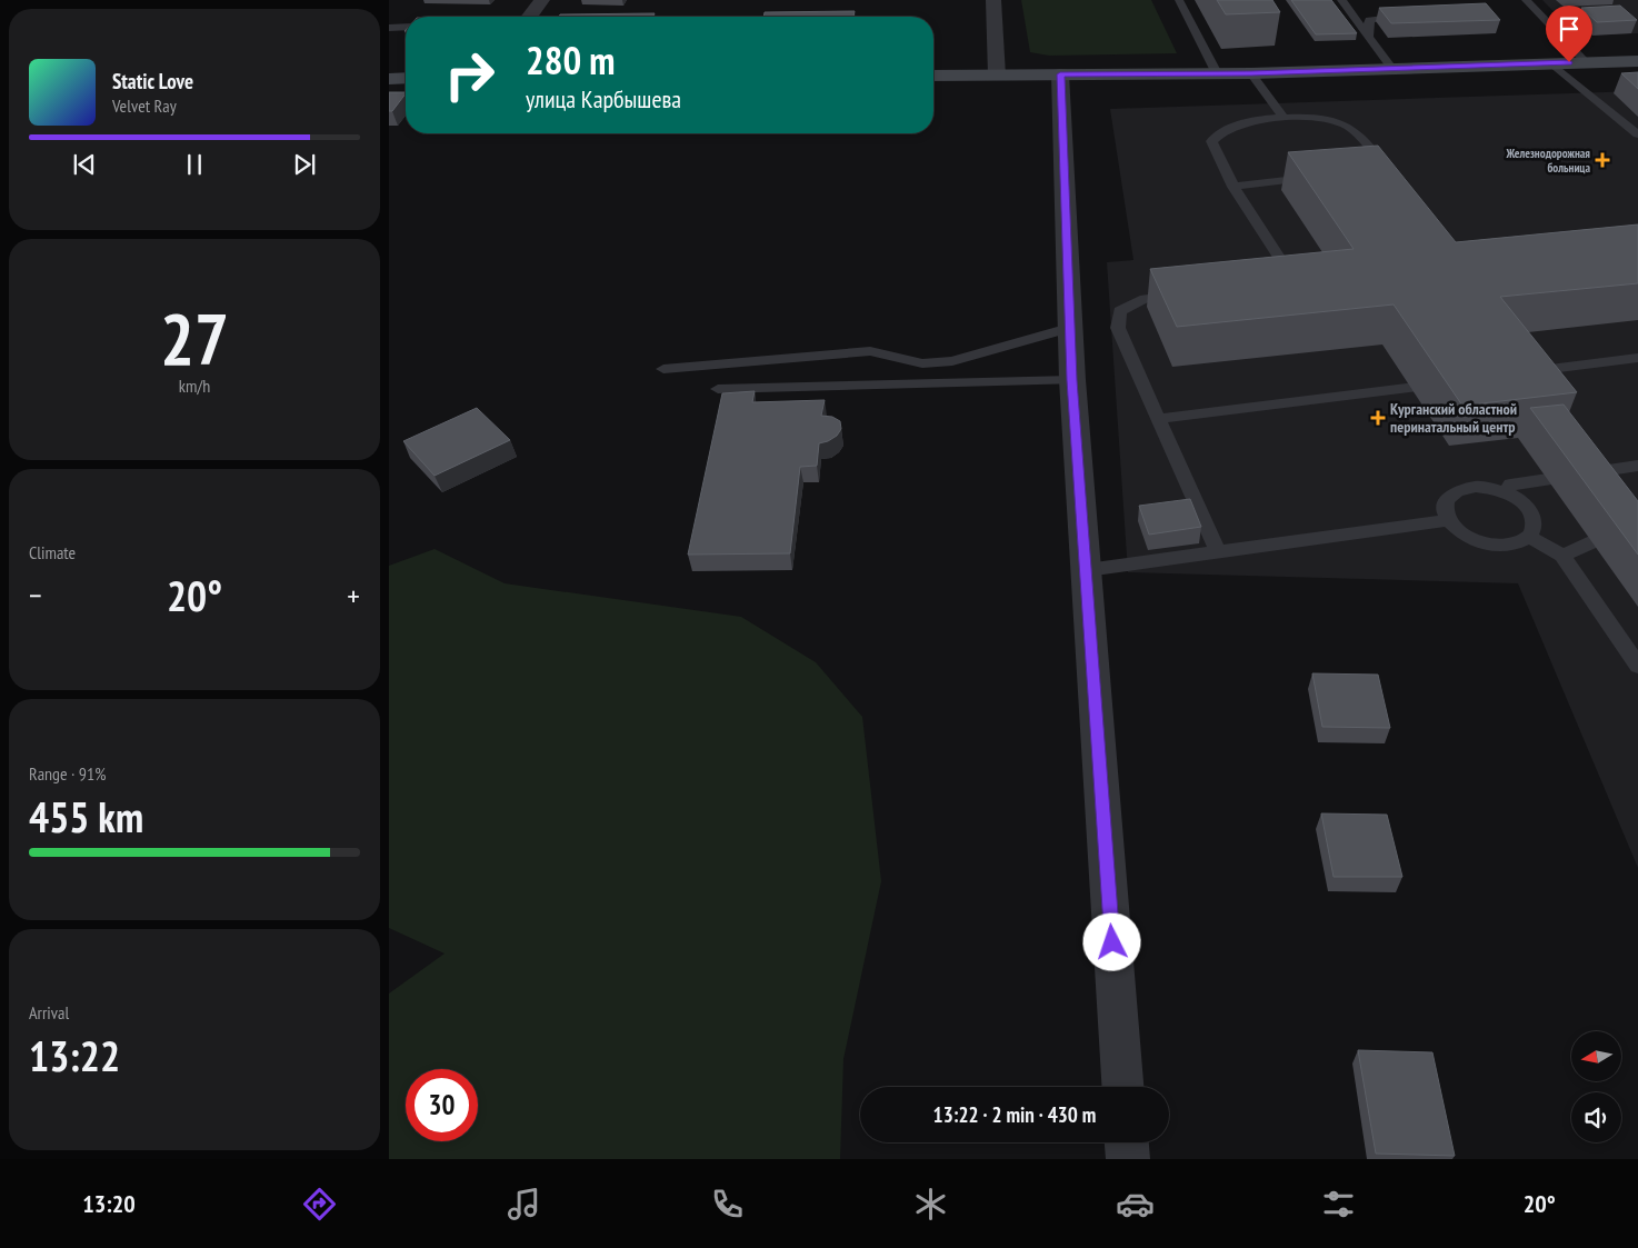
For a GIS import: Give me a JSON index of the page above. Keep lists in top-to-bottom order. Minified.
{"places":{"health":["Железнодорожная больница","Курганский областной перинатальный центр"]},"north":"left","page":{"turn":["280 m","улица Карбышева"],"song":["Static Love","Velvet Ray"],"tile":[["27","km/h"],"Climate",["Range · 91%","455 km"],["Arrival","13:22"]],"heat":["−","20°","+"],"limit":"30","trip":"13:22 · 2 min · 430 m","tabs":["13:20","20°"]}}
